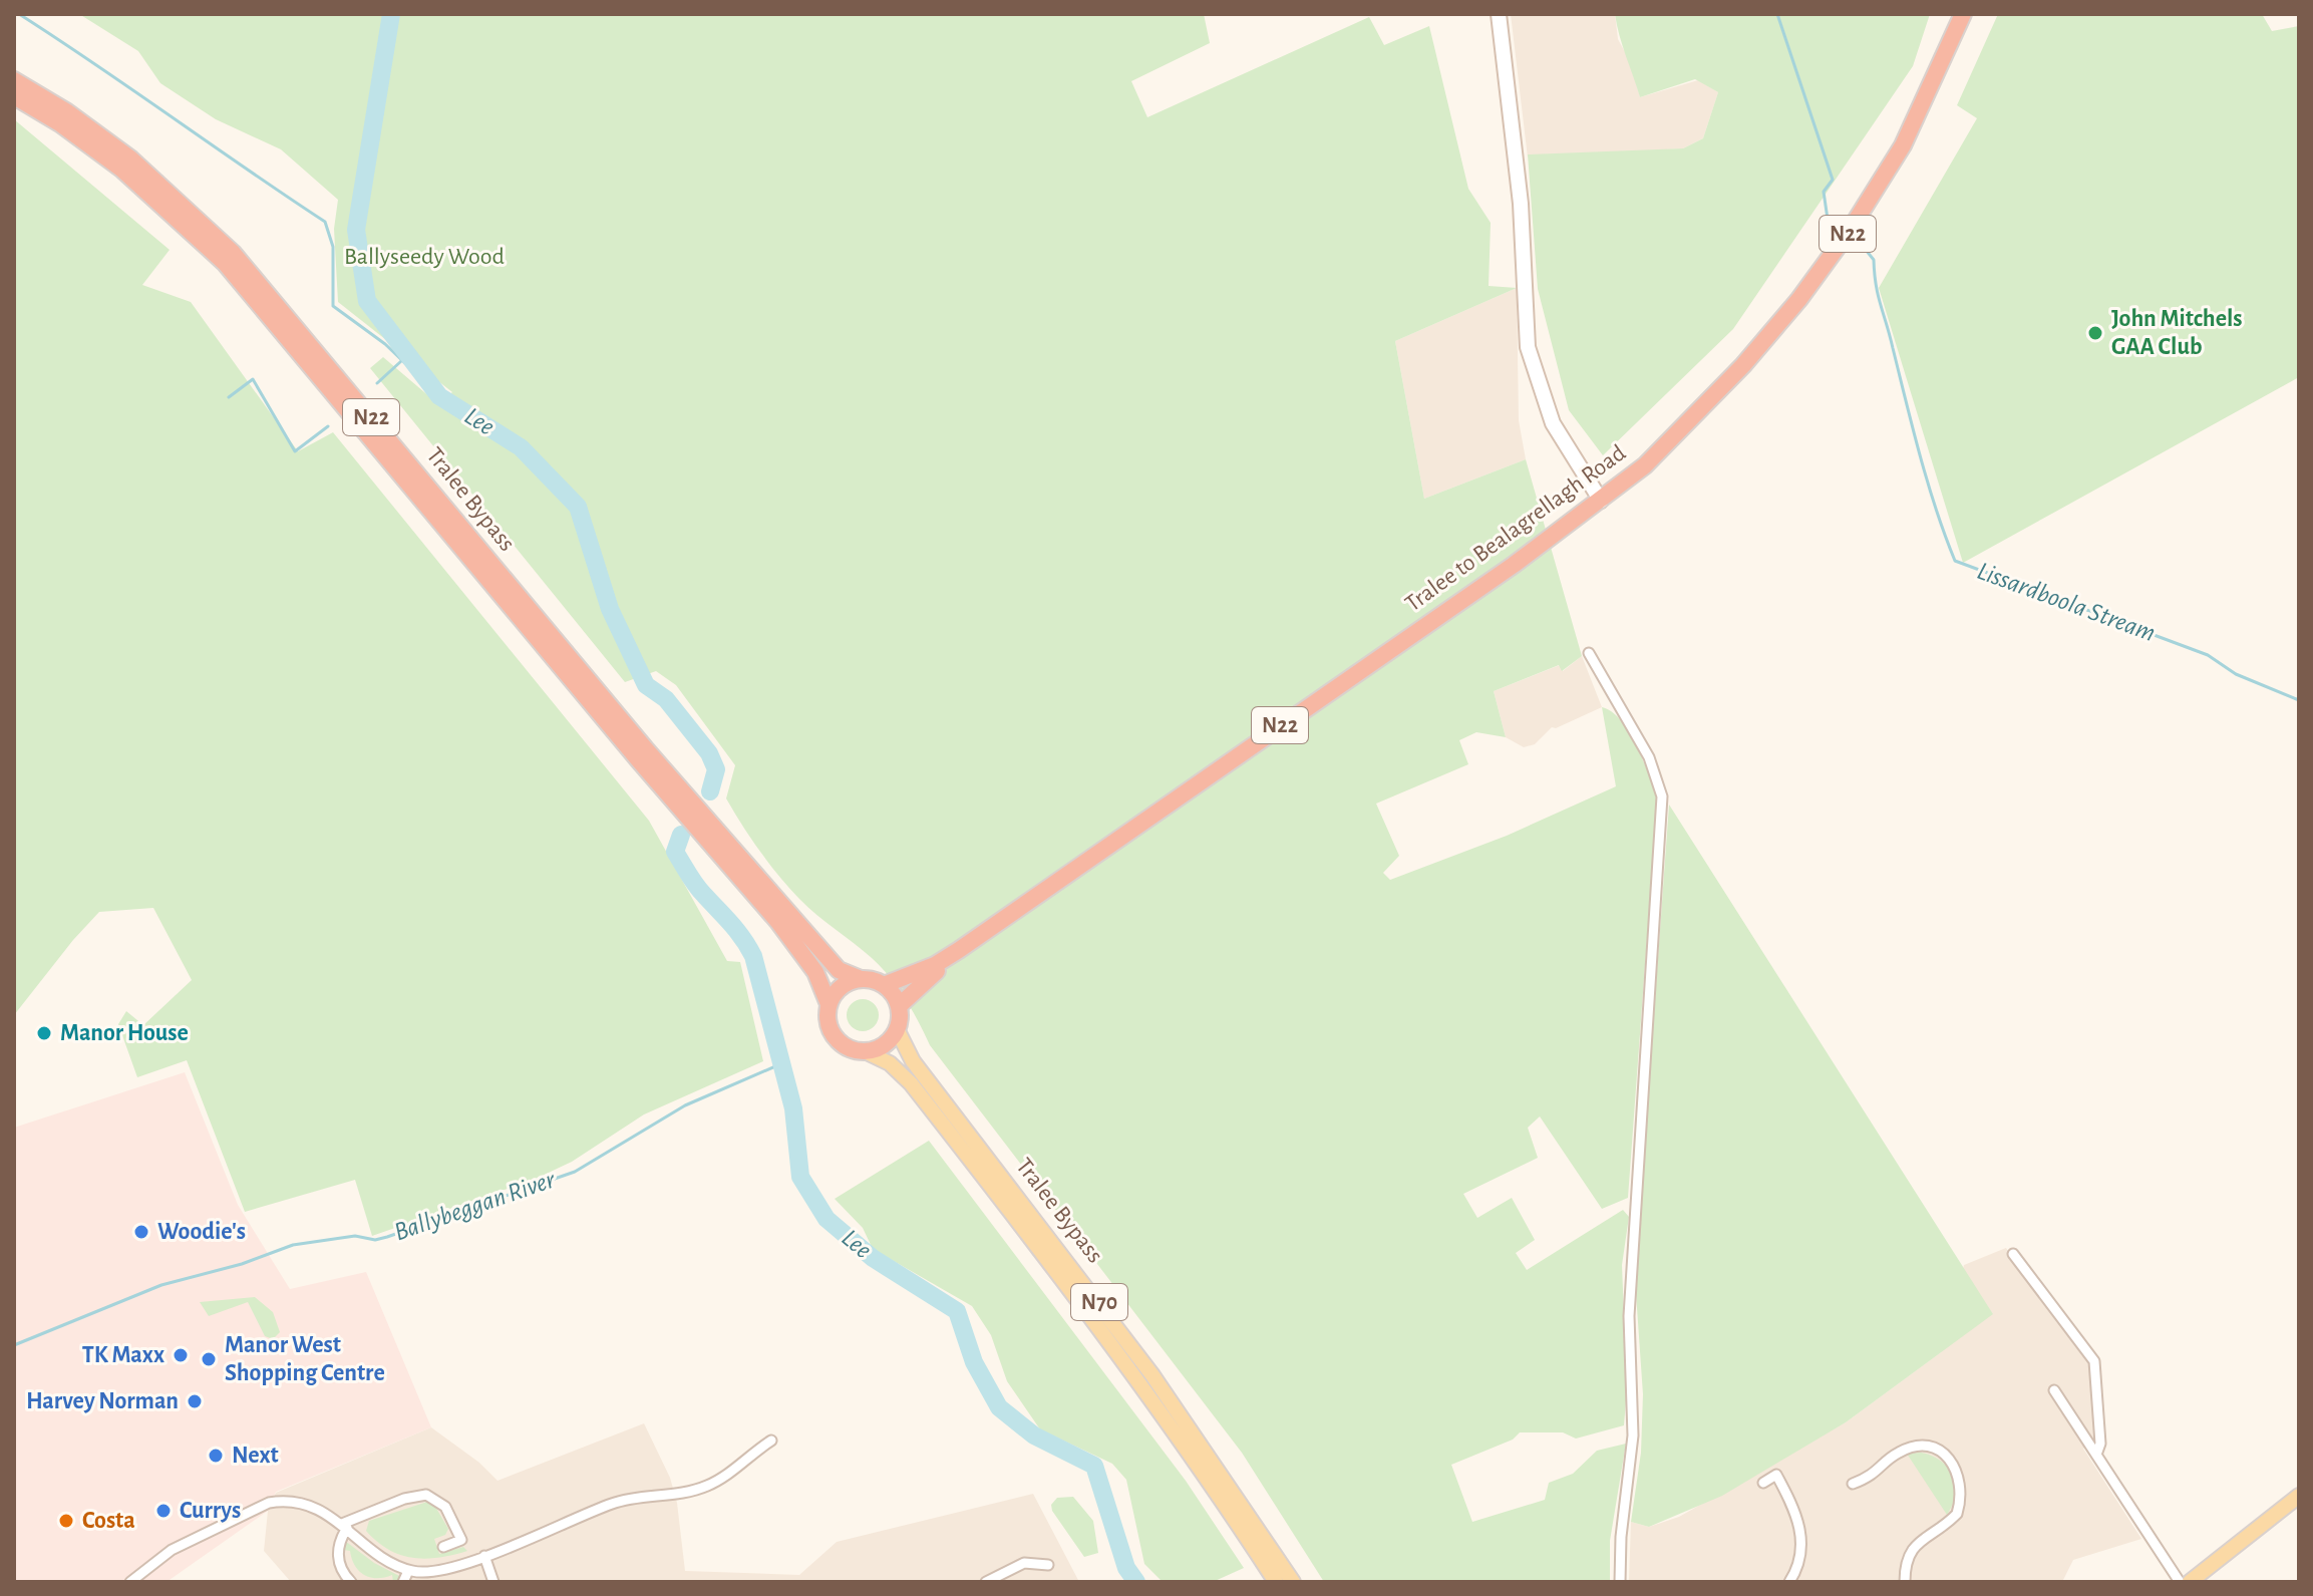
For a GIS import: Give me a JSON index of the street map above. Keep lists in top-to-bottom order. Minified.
{"streets":{"highway":["N22","Tralee Bypass","Tralee to Bealagrellagh Road"],"main road":["N70"]},"crossings":[["N22","Tralee Bypass"],["N22","Tralee to Bealagrellagh Road"],["Tralee Bypass","Tralee to Bealagrellagh Road"]],"water":["Lee","Lissardboola Stream","Ballybeggan River"],"parks":["Ballyseedy Wood"],"places":["John Mitchels GAA Club","Manor House","Woodie's","TK Maxx","Manor West Shopping Centre","Harvey Norman","Next","Currys","Costa"]}
